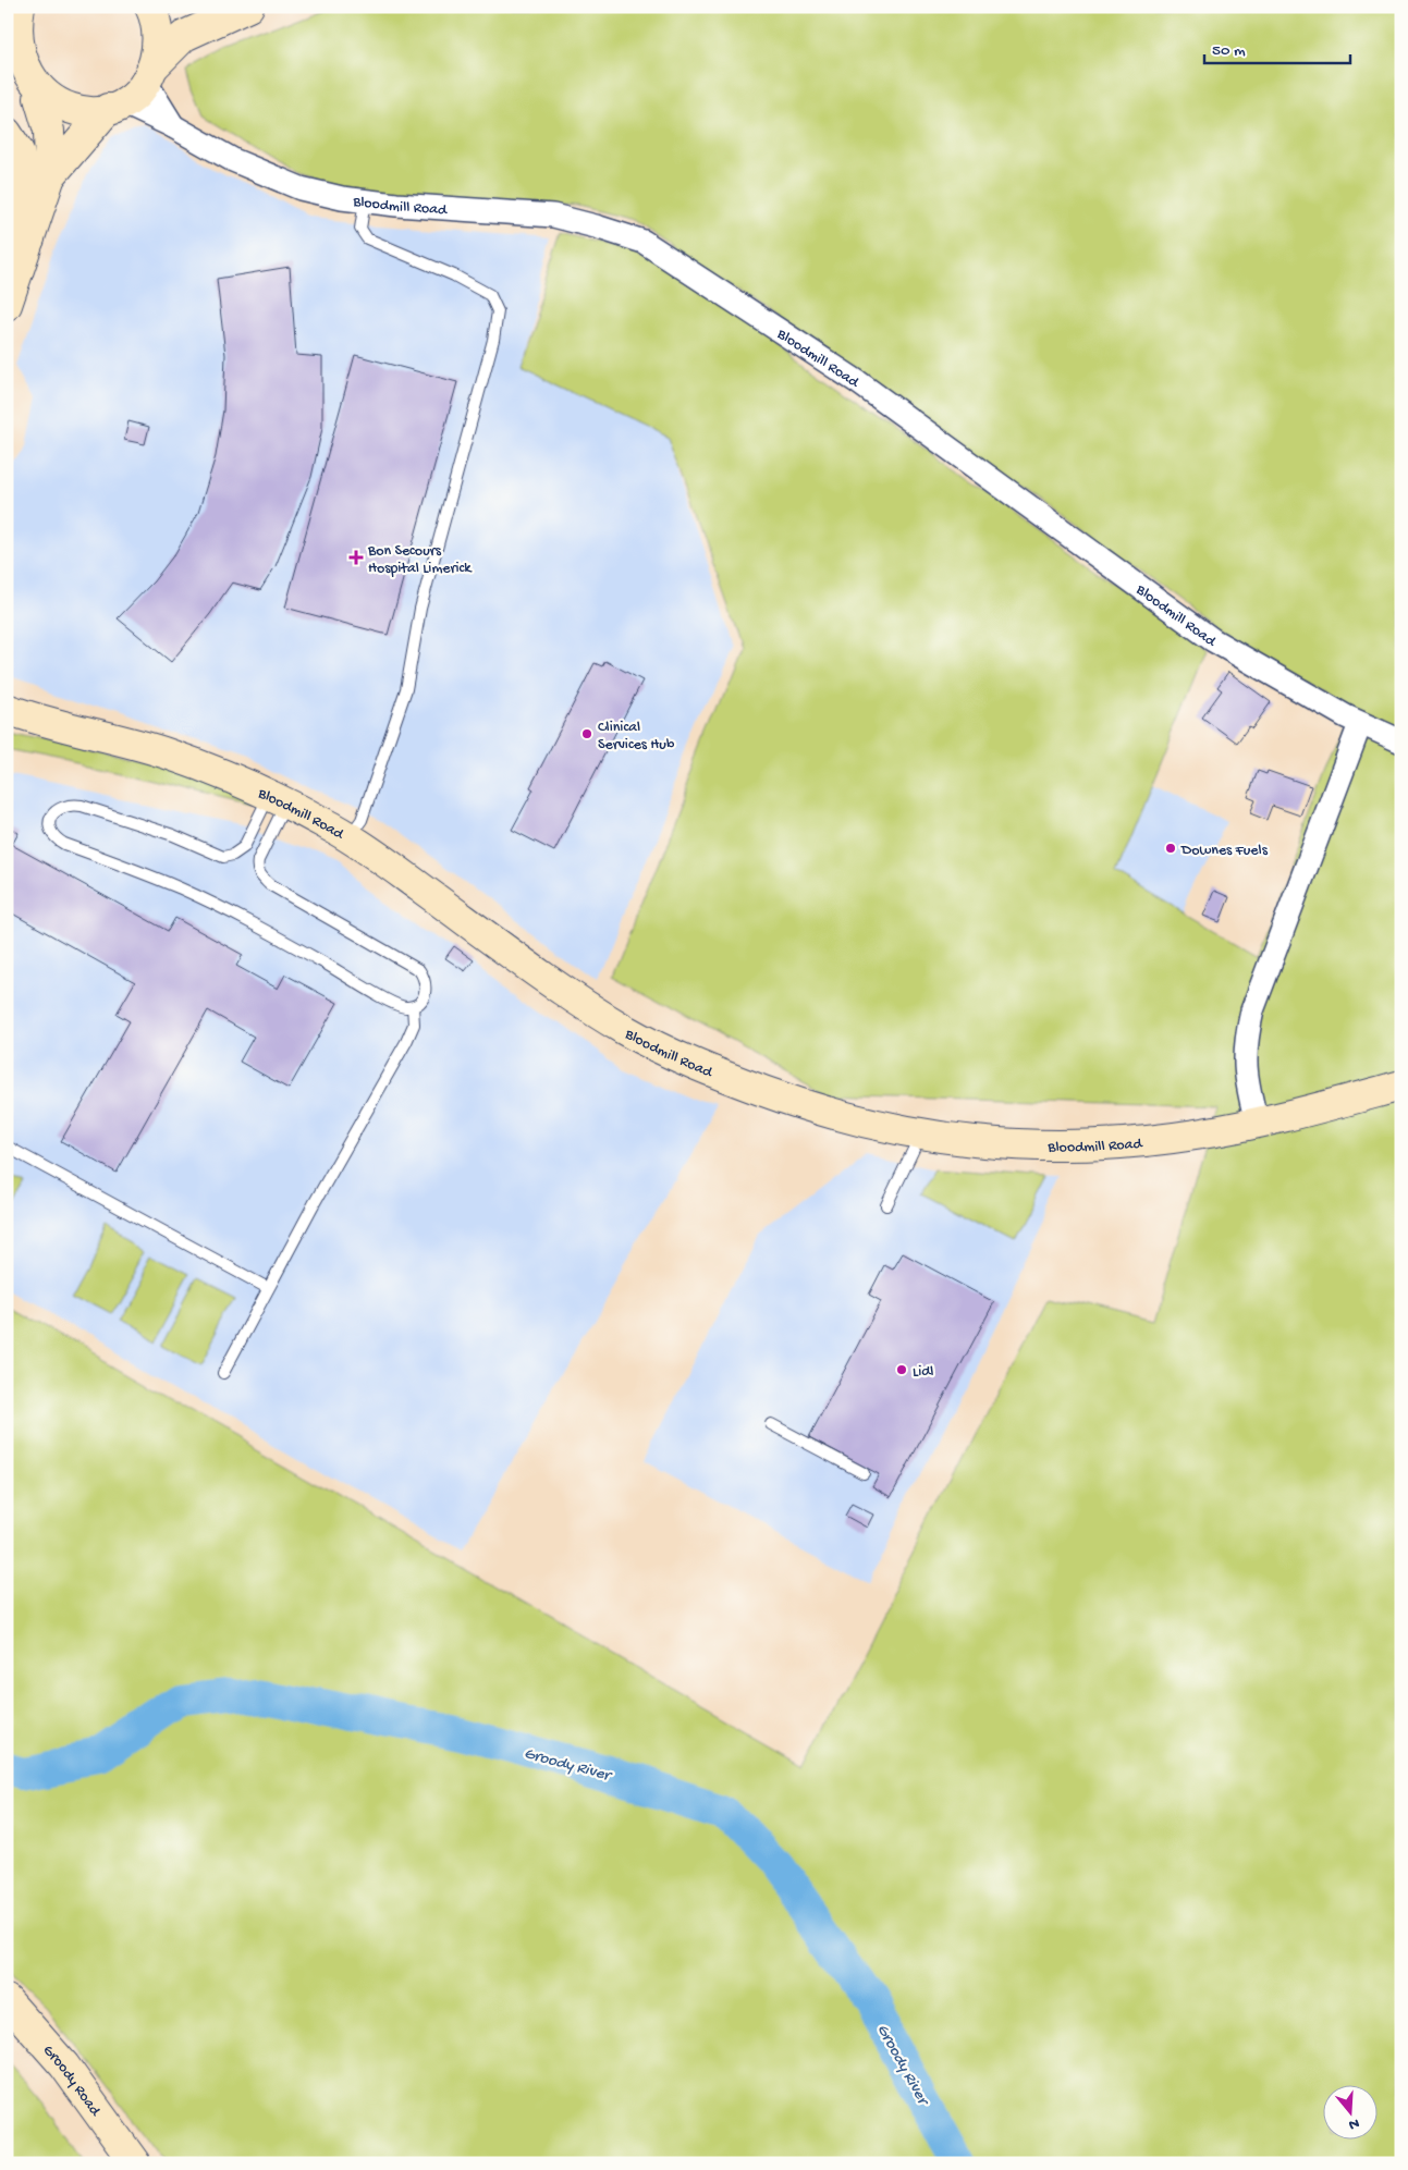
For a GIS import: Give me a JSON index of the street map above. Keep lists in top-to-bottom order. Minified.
{"streets":{"street":["Bloodmill Road","Groody Road"]},"water":["Groody River"],"places":{"health":["Bon Secours Hospital Limerick"],"other":["Clinical Services Hub","Downes Fuels","Lidl"]},"scale_bar":"50 m","north":"bottom"}
